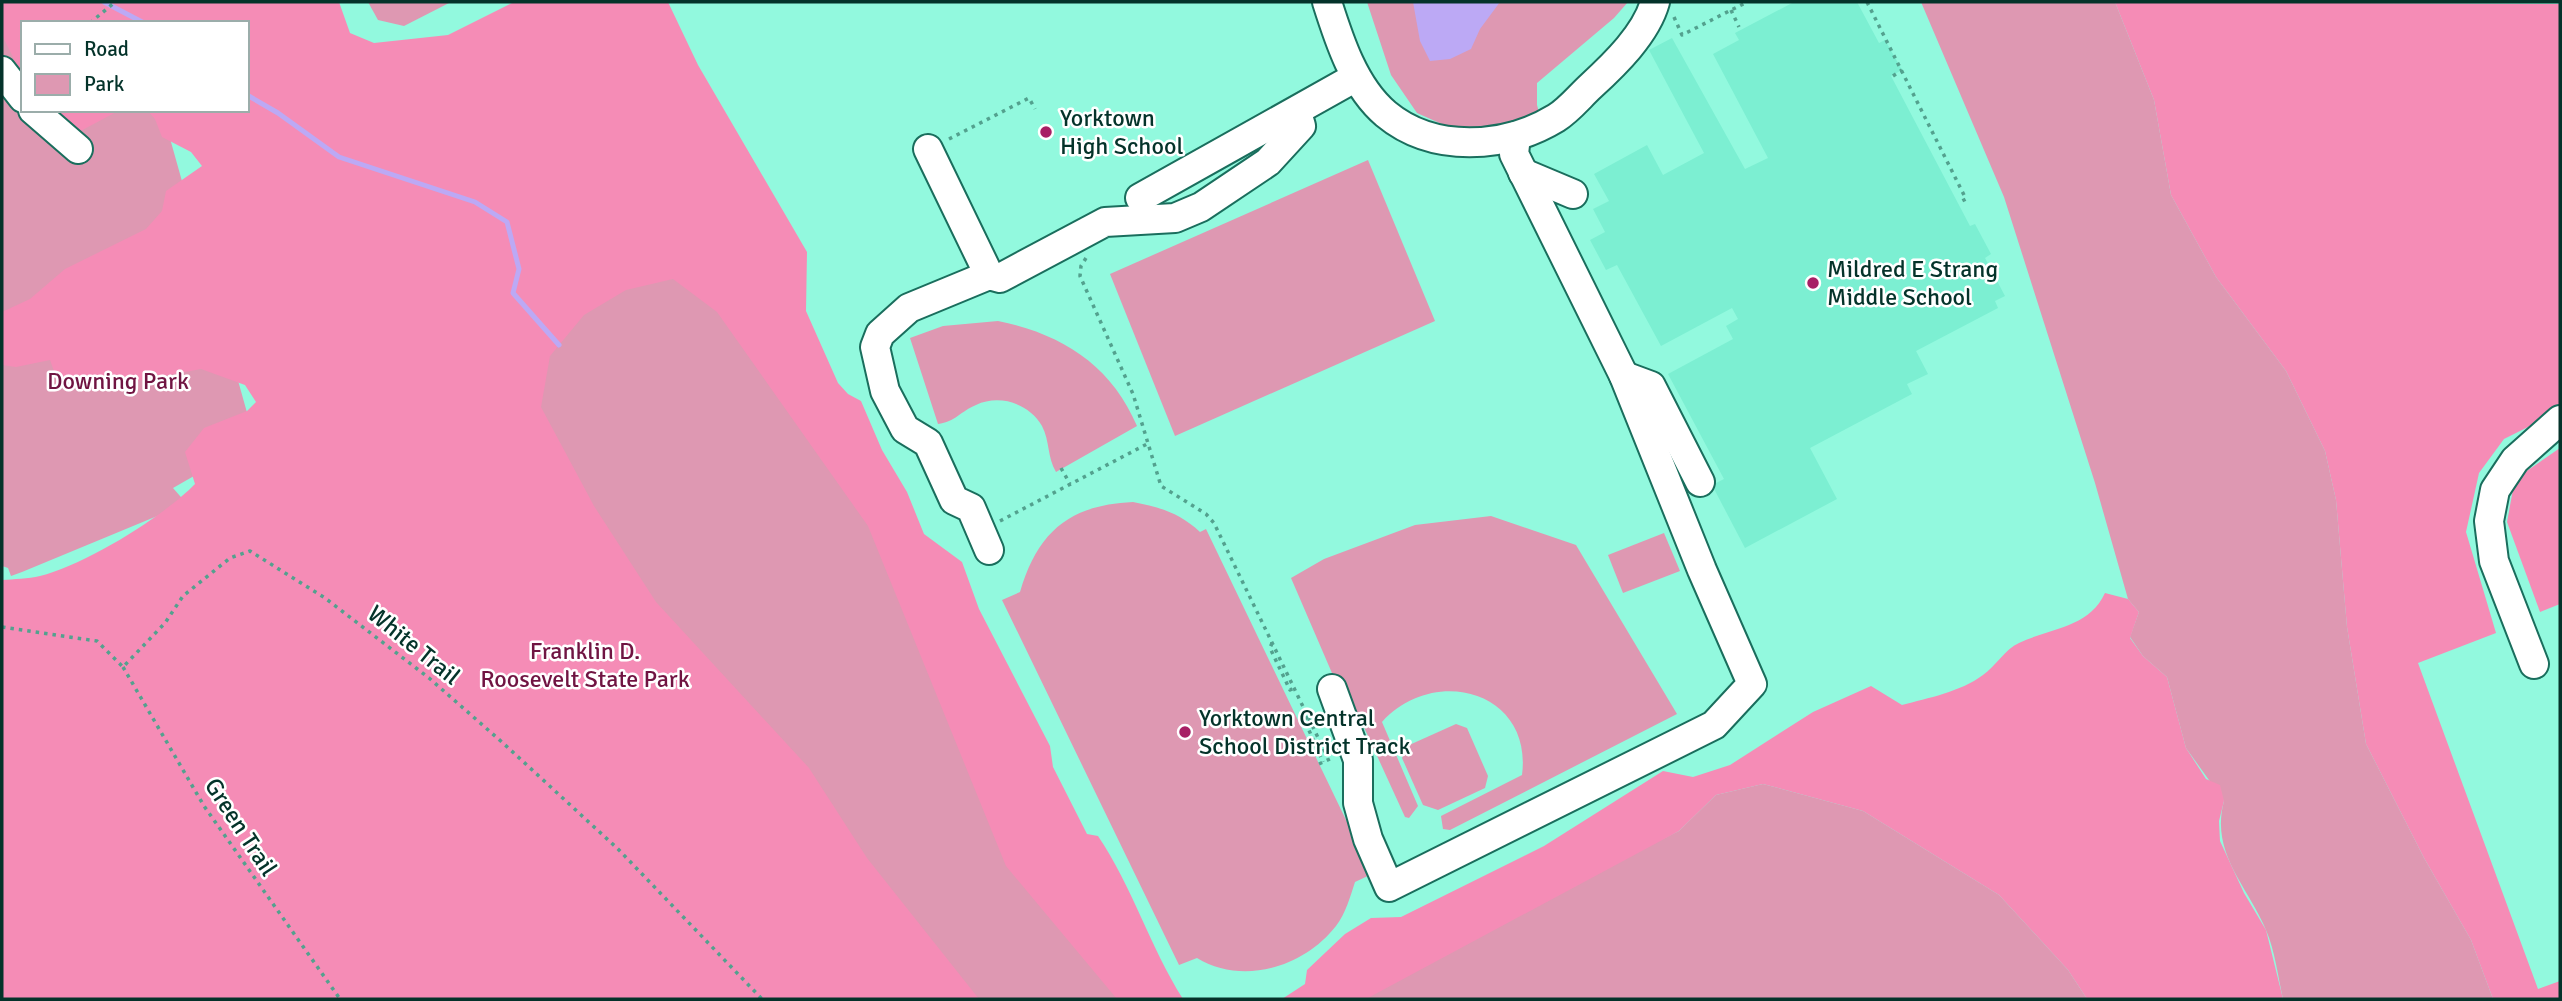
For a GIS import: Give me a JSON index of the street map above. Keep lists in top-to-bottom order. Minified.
{"streets":{"path":["White Trail","Green Trail"]},"crossings":[["White Trail","Green Trail"]],"parks":["Downing Park","Franklin D. Roosevelt State Park"],"places":["Yorktown High School","Mildred E Strang Middle School","Yorktown Central School District Track"],"legend":["Road","Park"]}
